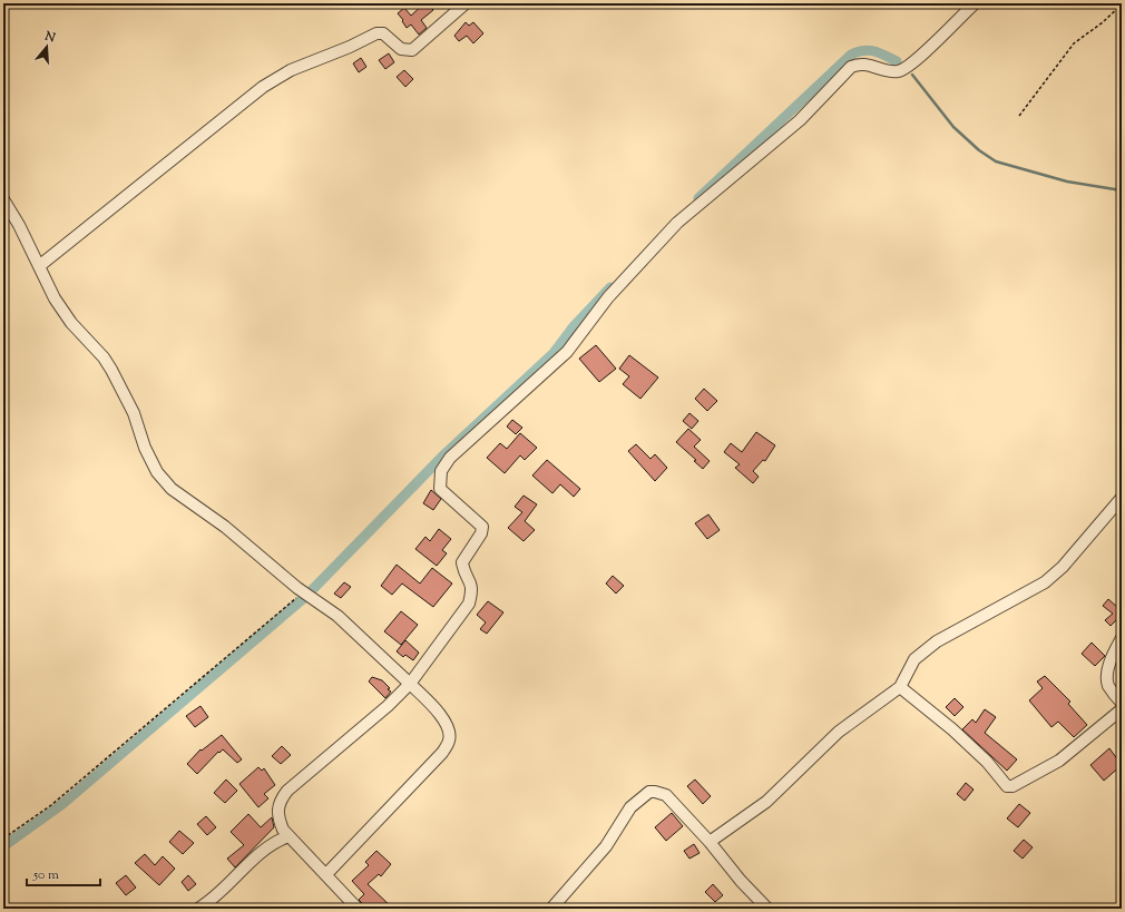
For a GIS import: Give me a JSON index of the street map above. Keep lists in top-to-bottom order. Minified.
{"scale_bar":"50 m","north":"top"}
